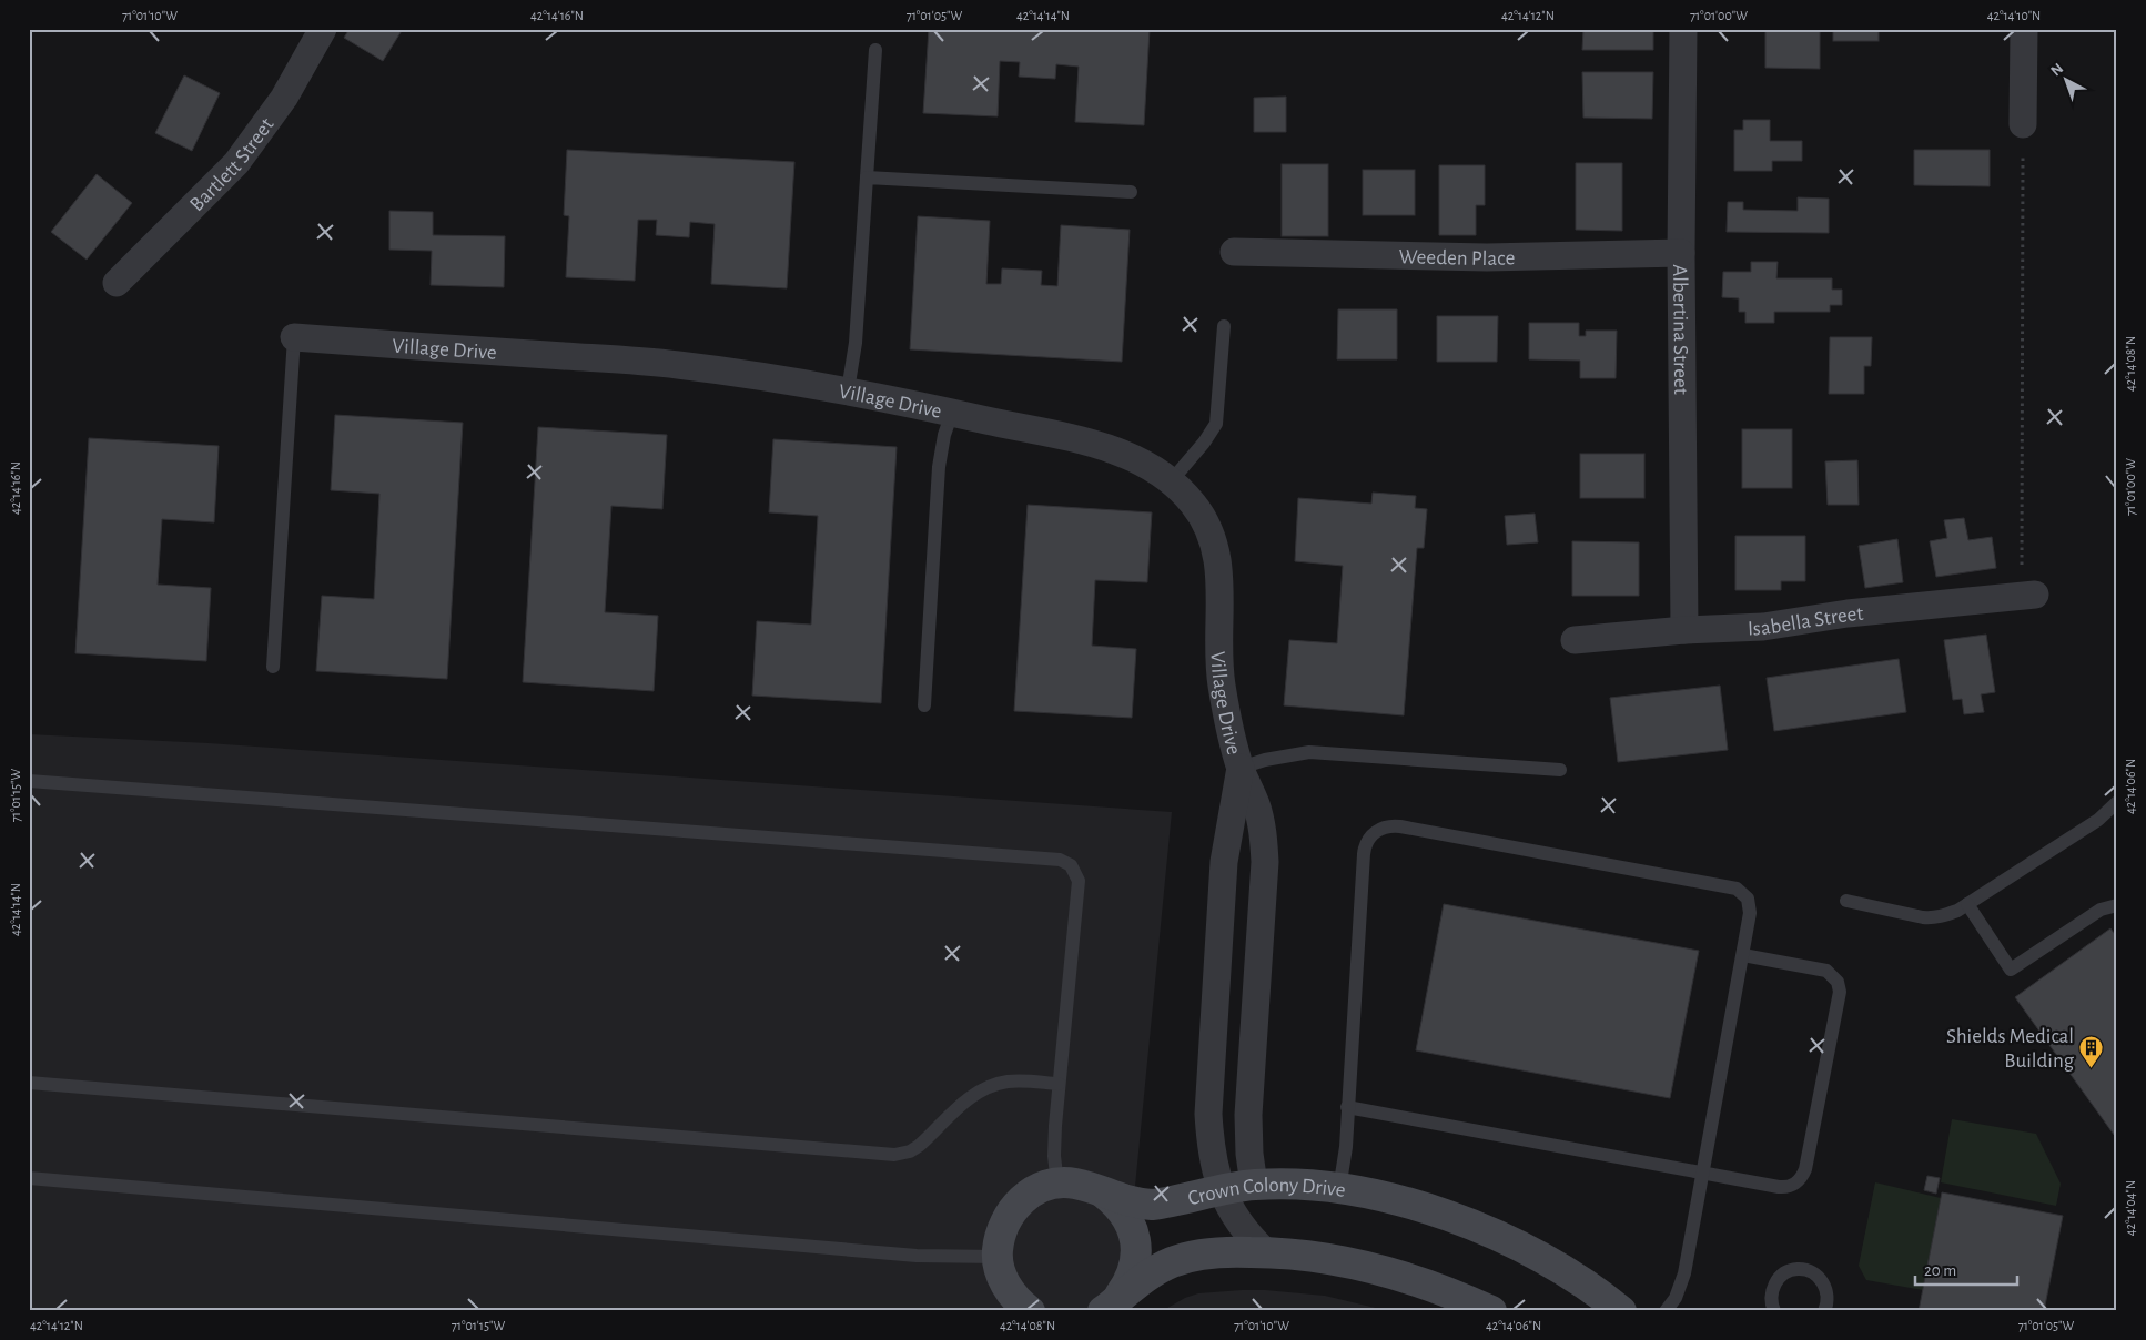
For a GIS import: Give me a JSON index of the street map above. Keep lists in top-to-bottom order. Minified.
{"streets":{"street":["Bartlett Street","Weeden Place","Albertina Street","Village Drive","Isabella Street","Crown Colony Drive"]},"crossings":[["Weeden Place","Albertina Street"],["Albertina Street","Isabella Street"],["Village Drive","Crown Colony Drive"]],"places":{"building":["Shields Medical Building"]},"scale_bar":"20 m","north":"top left","coordinates":["71°01'10\"W","42°14'16\"N","71°01'05\"W","42°14'14\"N","42°14'12\"N","71°01'00\"W","42°14'10\"N","42°14'08\"N","42°14'06\"N","71°01'15\"W","42°14'04\"N"]}
